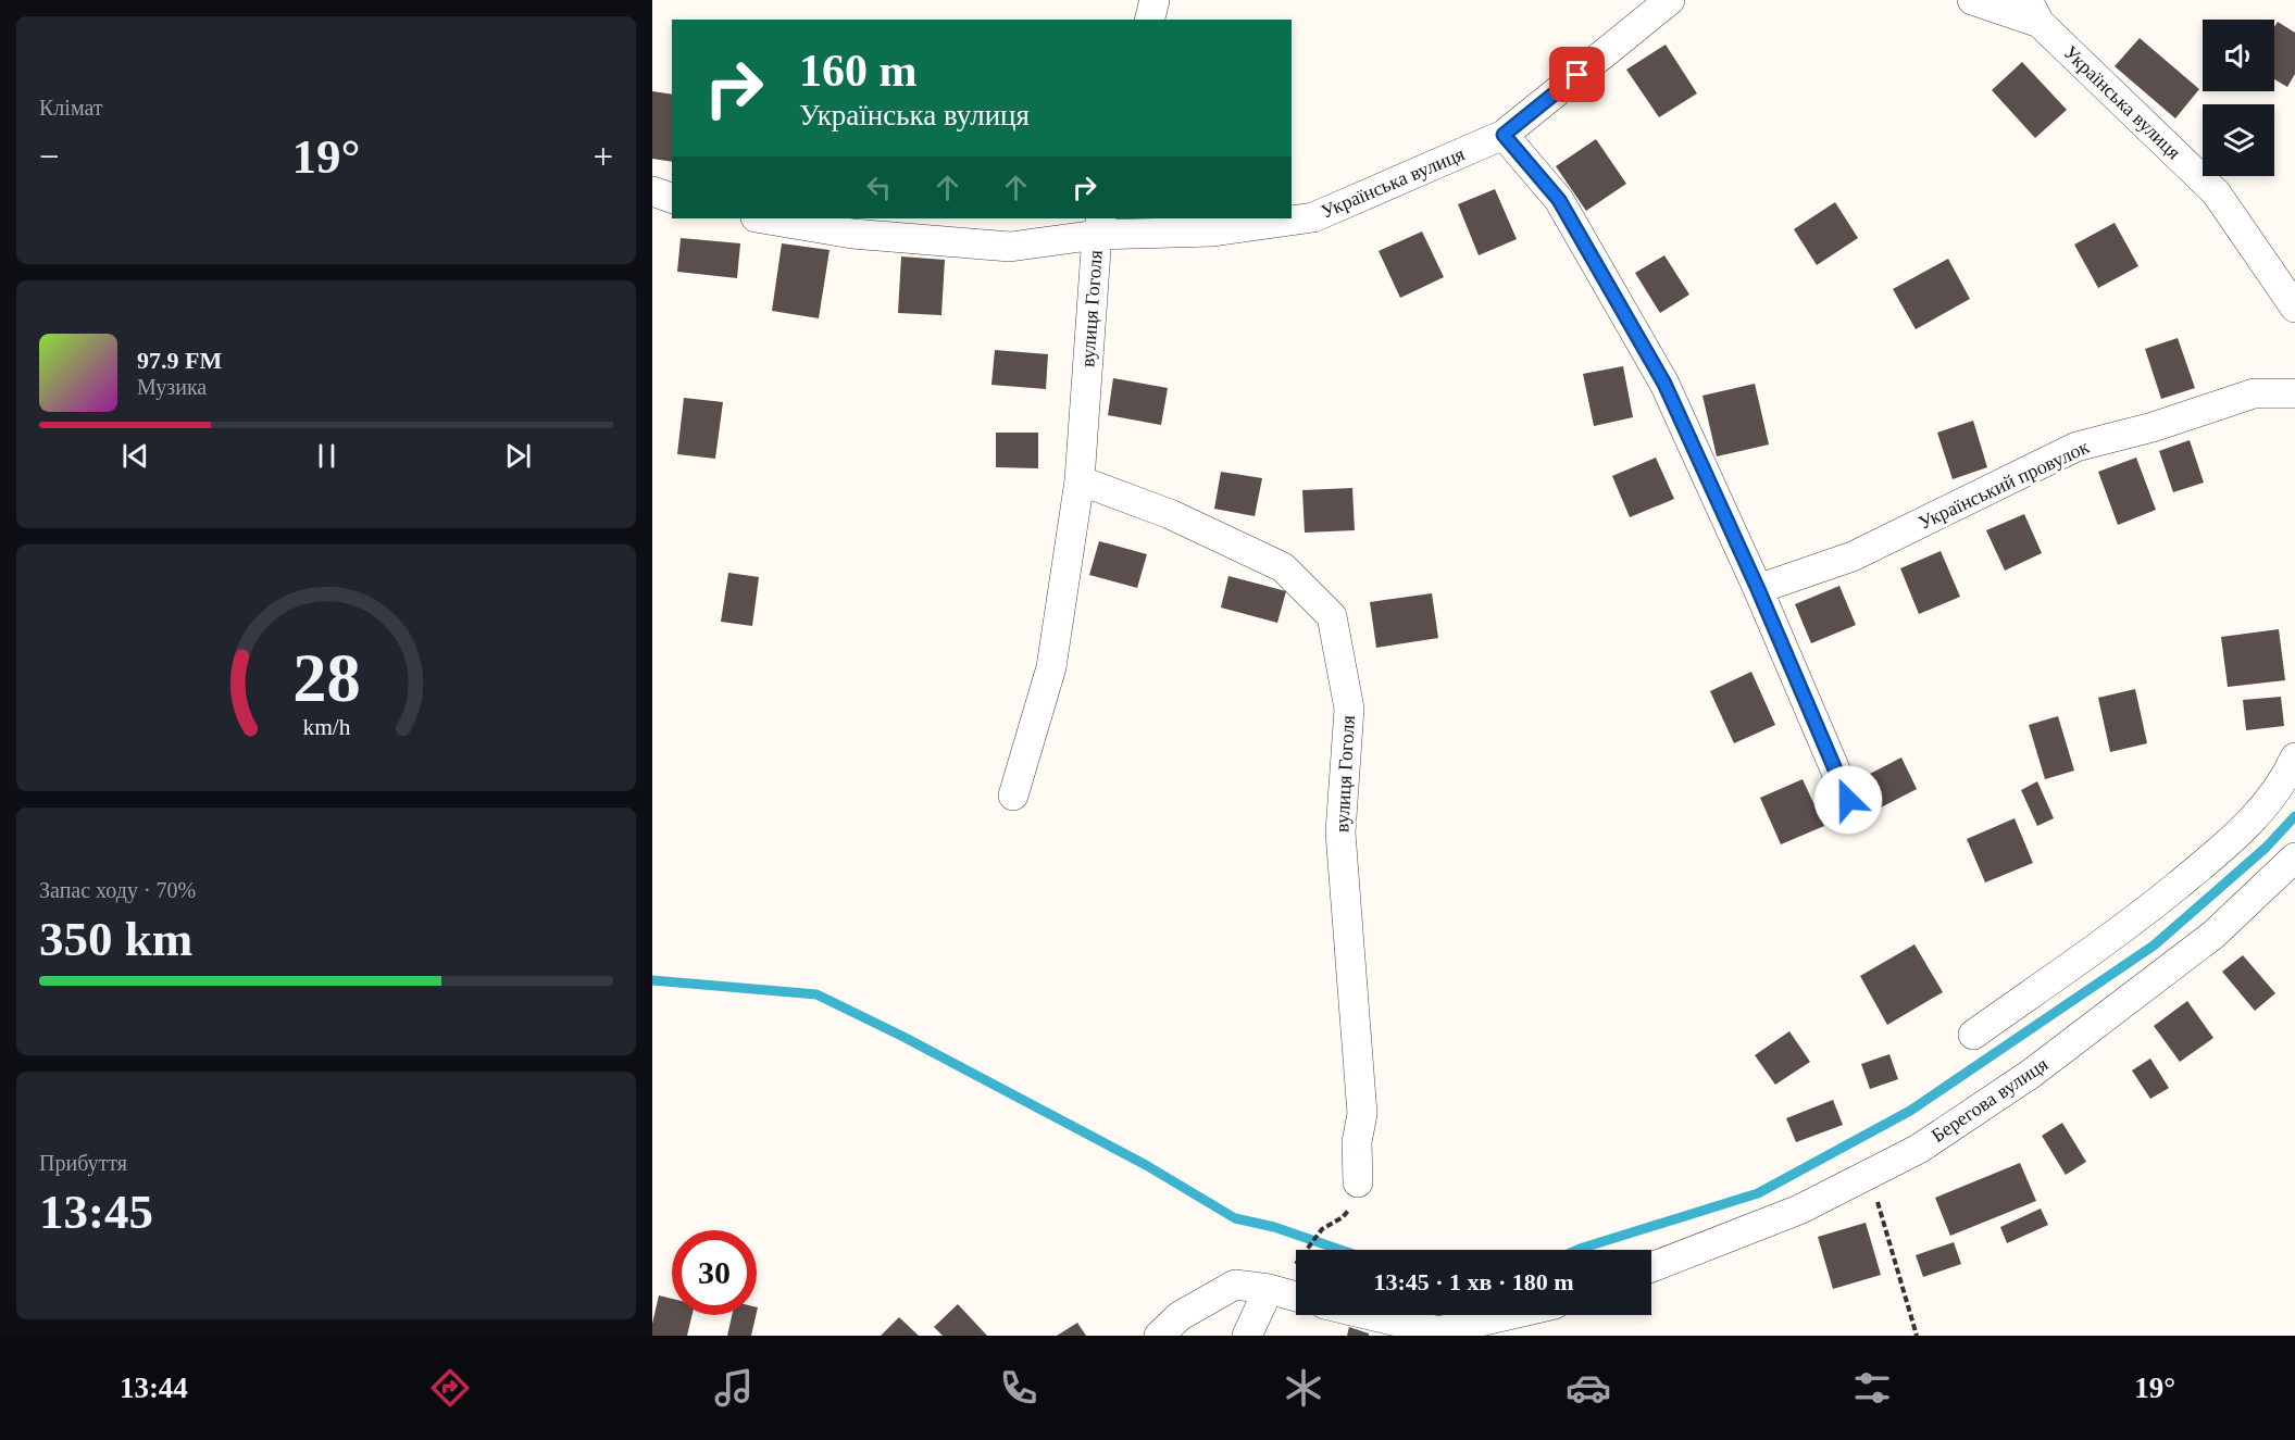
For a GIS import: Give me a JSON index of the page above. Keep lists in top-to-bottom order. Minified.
{"streets":{"street":["Українська вулиця","вулиця Гоголя","Український провулок","Берегова вулиця"]},"crossings":[["Українська вулиця","вулиця Гоголя"]],"page":{"tile":["Клімат",["Запас ходу · 70%","350 km"],["Прибуття","13:45"]],"turn":["160 m","Українська вулиця"],"heat":["−","19°","+"],"song":["97.9 FM","Музика"],"limit":"30","trip":"13:45 · 1 хв · 180 m","tabs":["13:44","19°"],"gauge":["28","km/h"]}}
